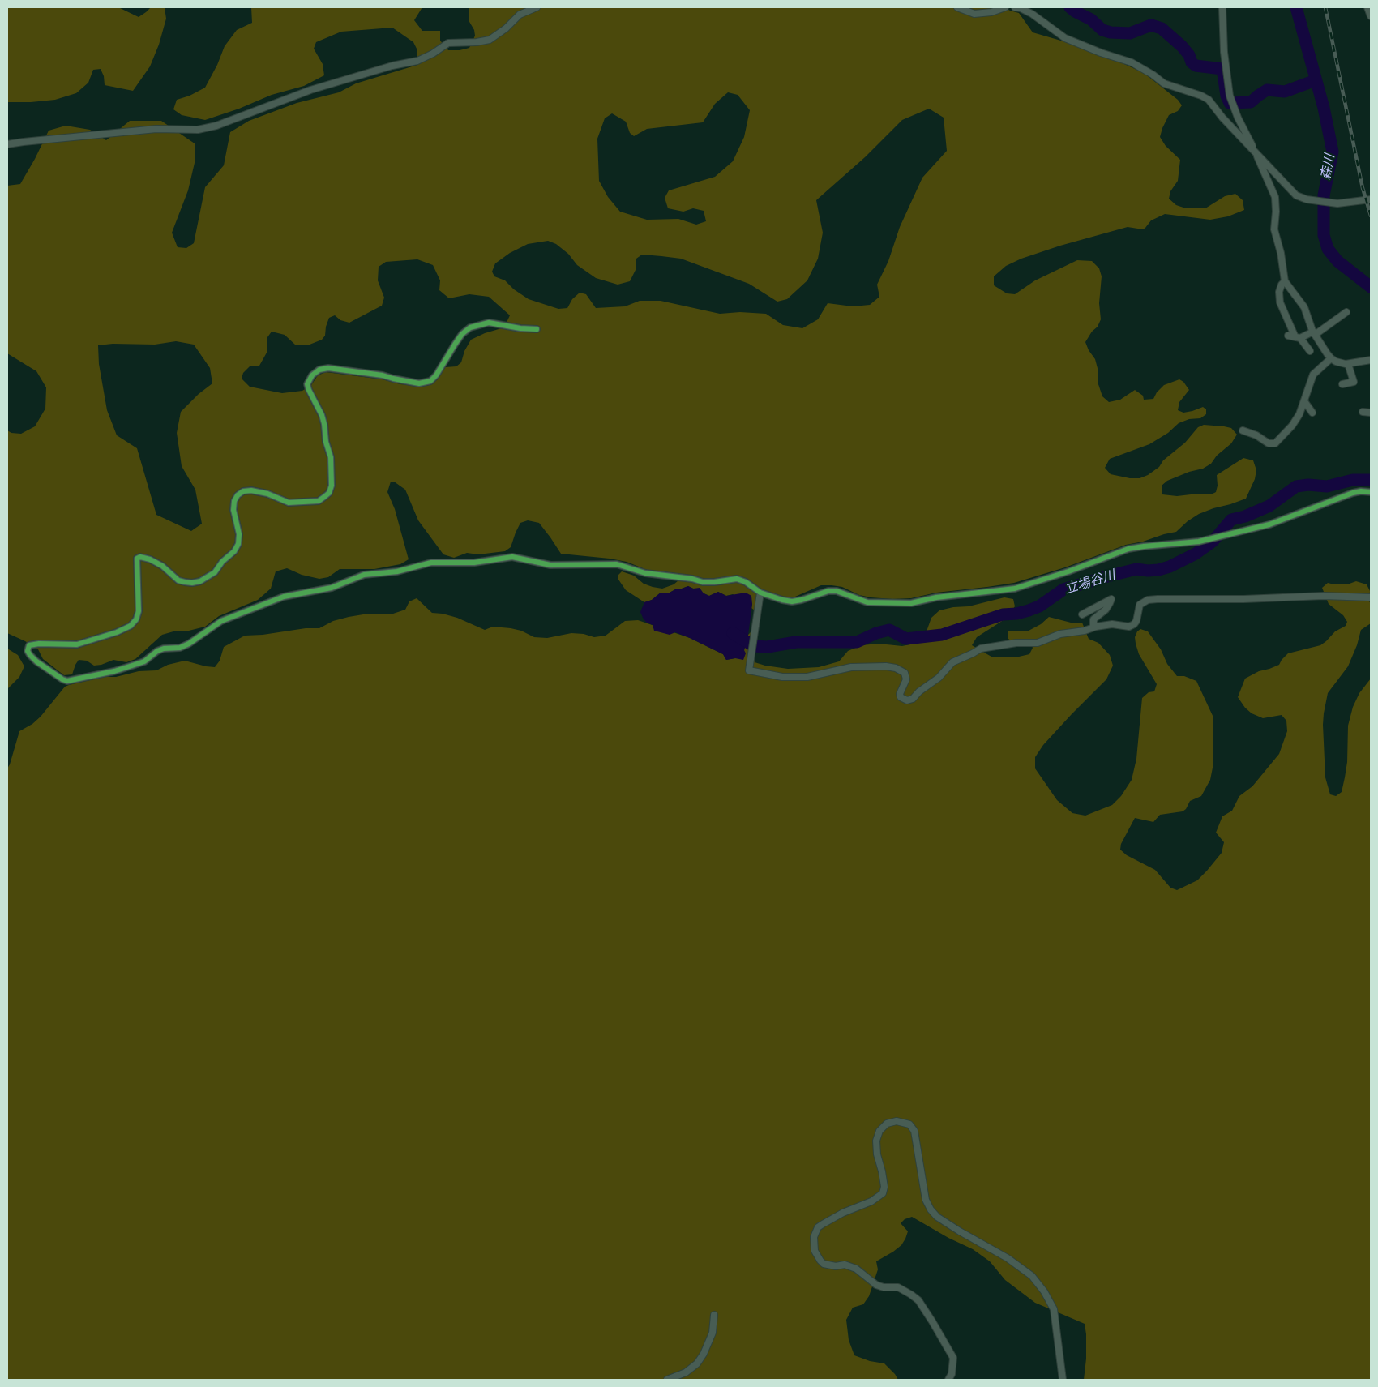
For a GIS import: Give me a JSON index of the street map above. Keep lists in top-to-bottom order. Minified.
{"water":["森川","立場谷川"]}
